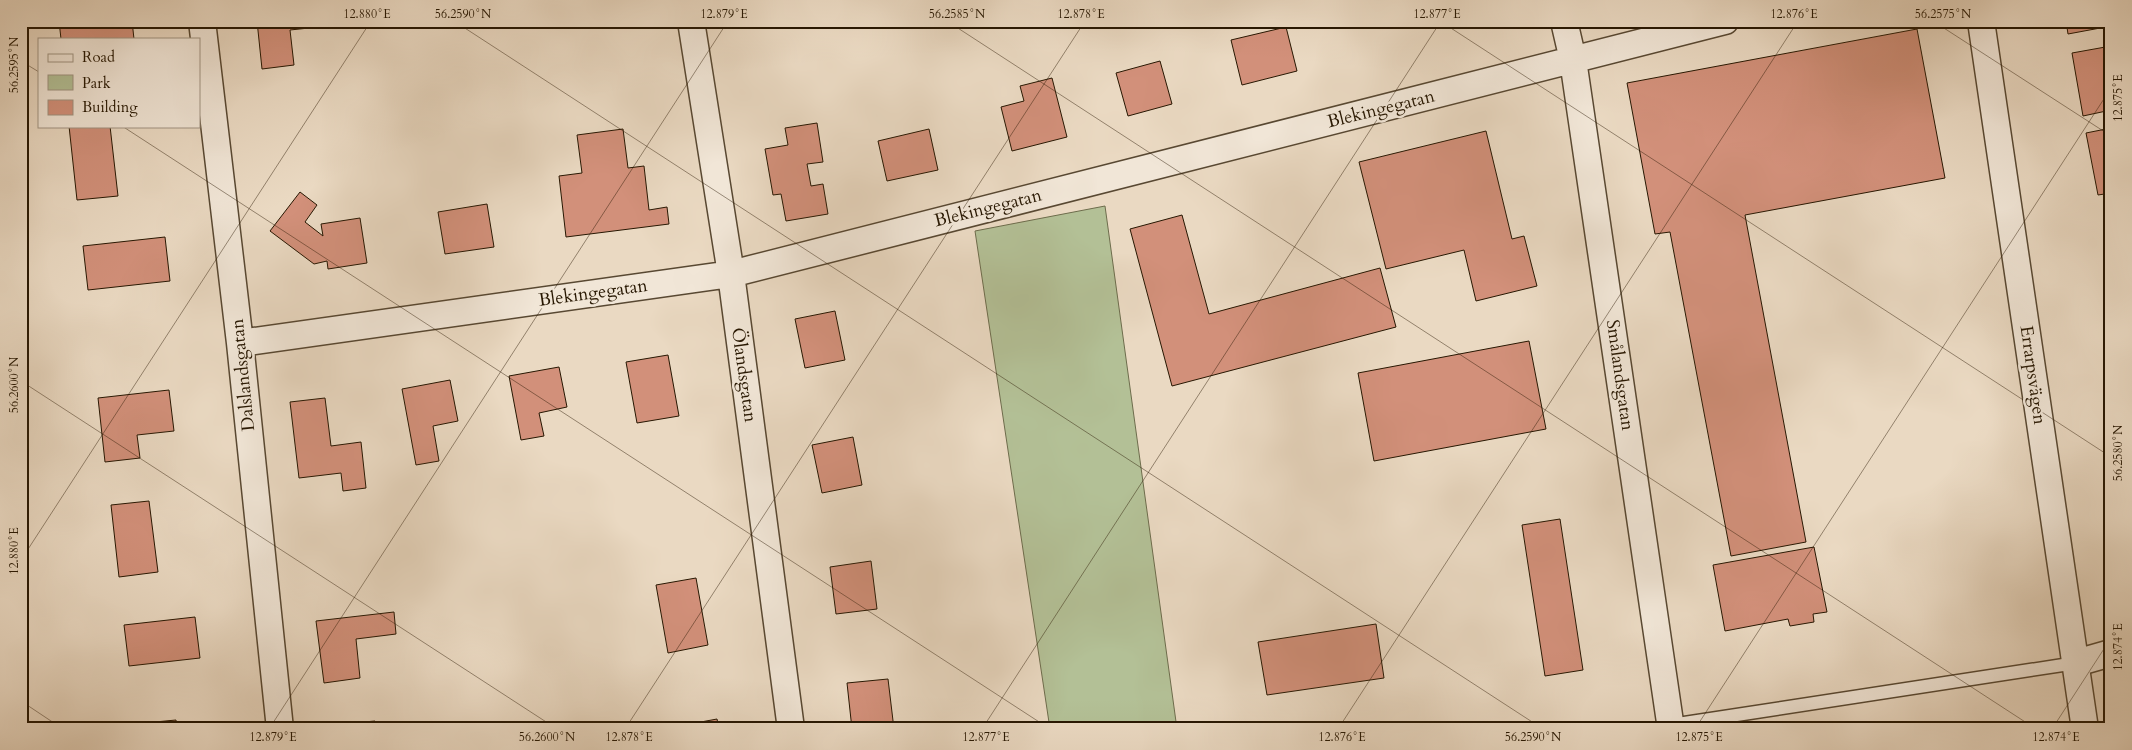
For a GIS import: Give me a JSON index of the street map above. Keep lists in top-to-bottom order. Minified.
{"streets":{"street":["Blekingegatan","Dalslandsgatan","Ölandsgatan","Smålandsgatan","Errarpsvägen"]},"crossings":[["Blekingegatan","Dalslandsgatan"],["Blekingegatan","Ölandsgatan"],["Blekingegatan","Smålandsgatan"]],"legend":["Road","Park","Building"],"coordinates":["12.880°E","56.2590°N","12.879°E","56.2585°N","12.878°E","12.877°E","12.876°E","56.2575°N","56.2595°N","12.875°E","56.2600°N","56.2580°N","12.874°E"]}
